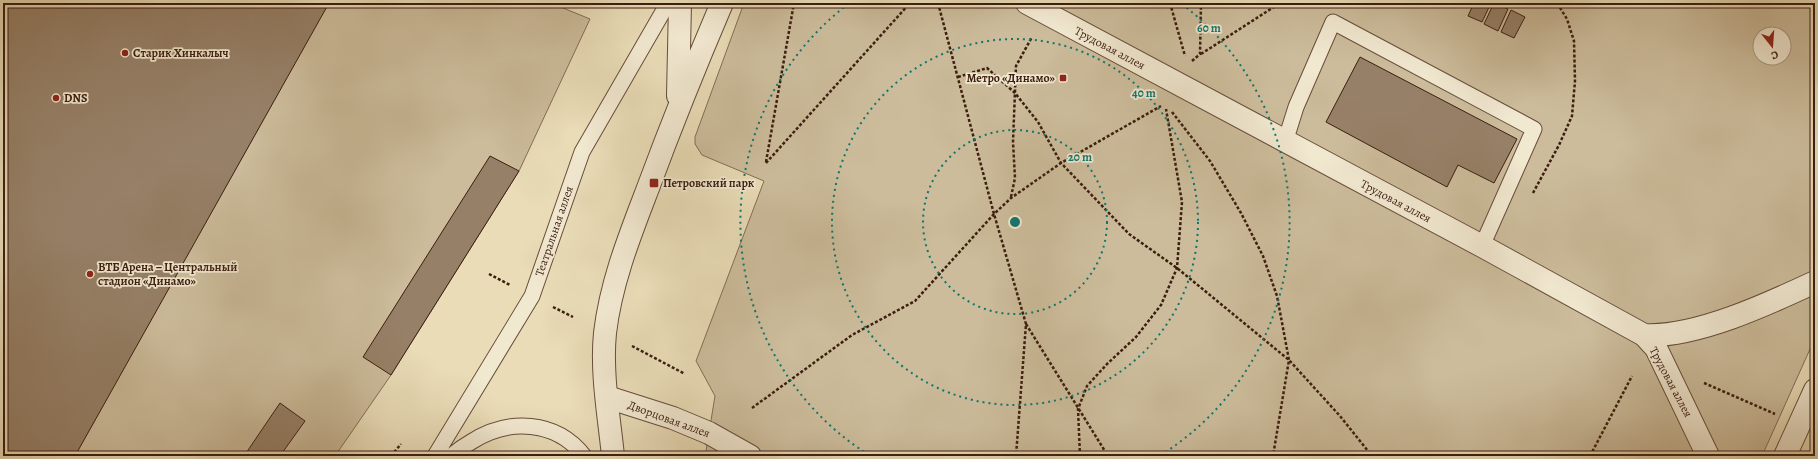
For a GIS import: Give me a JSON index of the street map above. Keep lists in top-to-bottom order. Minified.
{"streets":{"street":["Трудовая аллея","Дворцовая аллея"],"lane":["Театральная аллея"]},"places":{"other":["Старик Хинкалыч","DNS","ВТБ Арена – Центральный стадион «Динамо»"],"transit":["Метро «Динамо»","Петровский парк"]},"north":"bottom","rings":["60 m","40 m","20 m"]}
